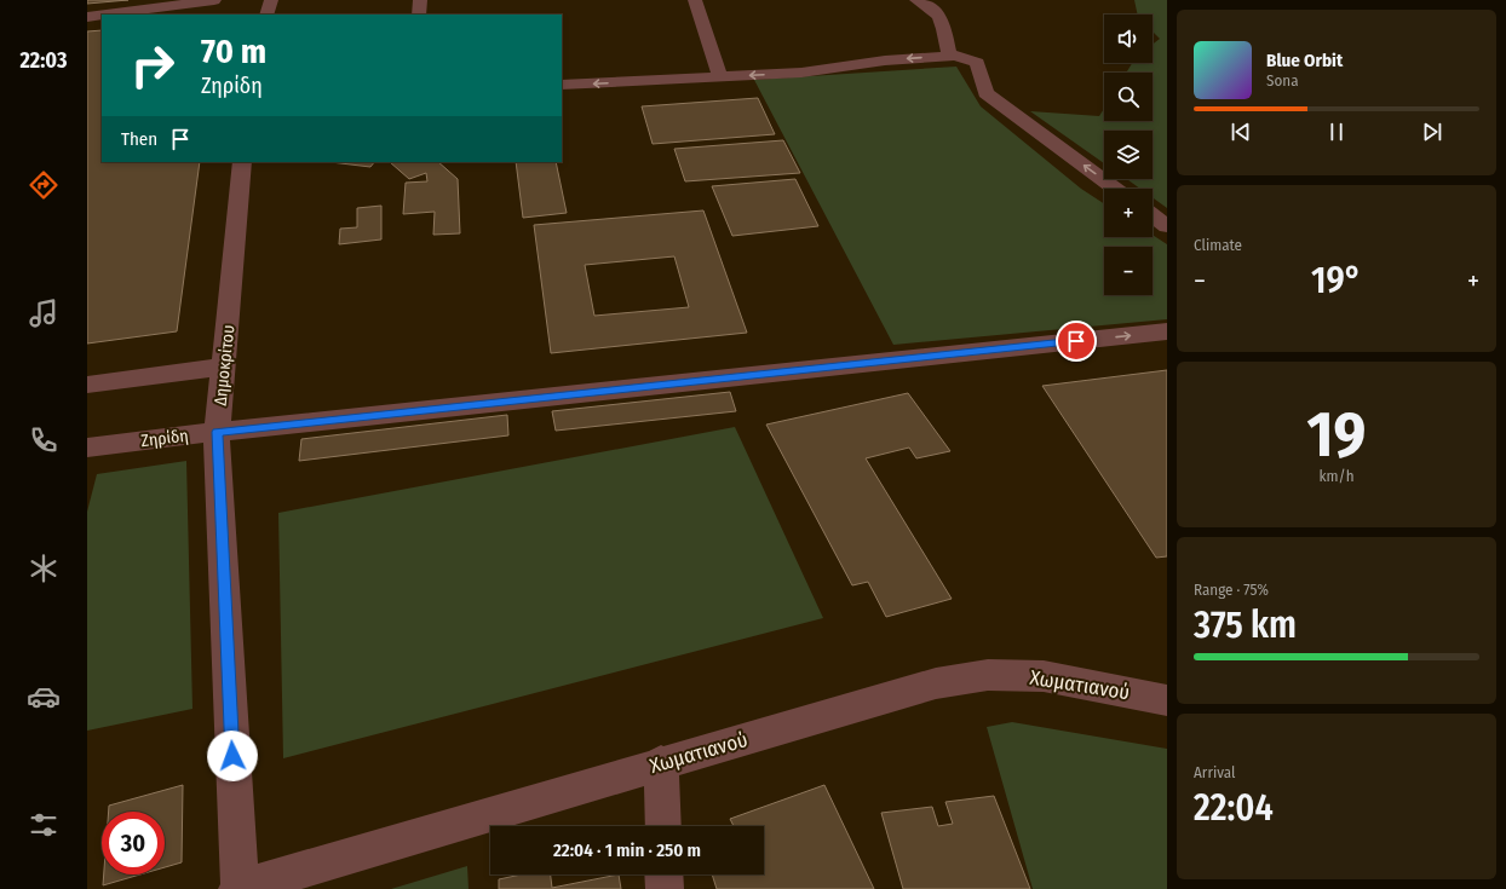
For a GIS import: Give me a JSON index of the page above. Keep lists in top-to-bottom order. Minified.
{"streets":{"street":["Δημοκρίτου","Ζηρίδη","Χωματιανού"]},"crossings":[["Δημοκρίτου","Ζηρίδη"],["Δημοκρίτου","Χωματιανού"]],"one_way":["Ζηρίδη"],"page":{"tabs":"22:03","map_buttons":["+","−"],"turn":["70 m","Ζηρίδη"],"song":["Blue Orbit","Sona"],"then":"Then","tile":["Climate",["19","km/h"],["Range · 75%","375 km"],["Arrival","22:04"]],"heat":["−","19°","+"],"limit":"30","trip":"22:04 · 1 min · 250 m"}}
